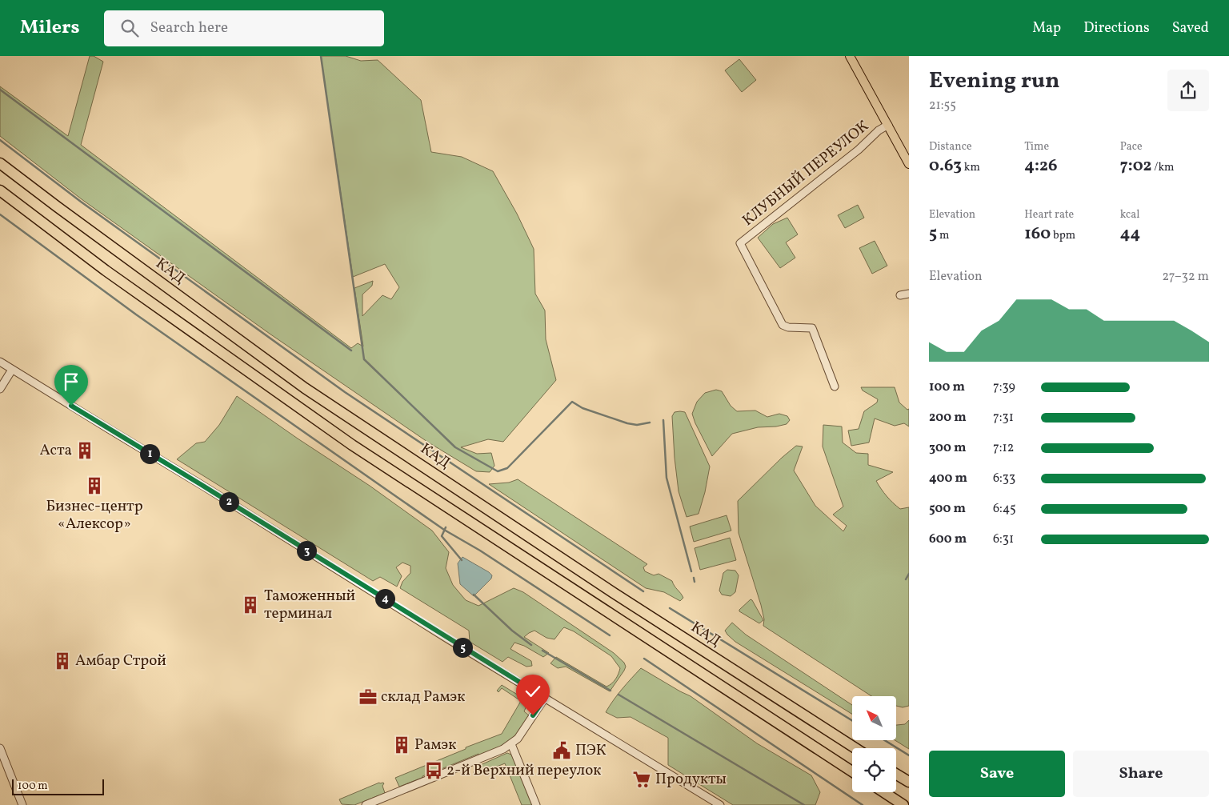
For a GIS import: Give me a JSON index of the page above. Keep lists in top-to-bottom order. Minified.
{"streets":{"highway":["КАД"],"street":["КЛУБНЫЙ ПЕРЕУЛОК"]},"places":{"building":["Аста","Бизнес-центр «Алексор»","Таможенный терминал","Амбар Строй","Рамэк"],"office":["склад Рамэк"],"public building":["ПЭК"],"bus stop":["2-й Верхний переулок"],"supermarket":["Продукты"]},"scale_bar":"100 m","north":"top left","page":{"header":"Milers","search":"Search here","nav":["Map","Directions","Saved"],"heading":["Evening run","21:55"],"stats":[["Distance","0.63 km"],["Time","4:26"],["Pace","7:02 /km"],["Elevation","5 m"],["Heart rate","160 bpm"],["kcal","44"]],"chart":["Elevation","27–32 m"],"list":[{"name":"100 m","note":"7:39"},{"name":"200 m","note":"7:31"},{"name":"300 m","note":"7:12"},{"name":"400 m","note":"6:33"},{"name":"500 m","note":"6:45"},{"name":"600 m","note":"6:31"}],"pins":["1","2","3","4","5"],"buttons":["Save","Share"],"scale":"100 m"}}
